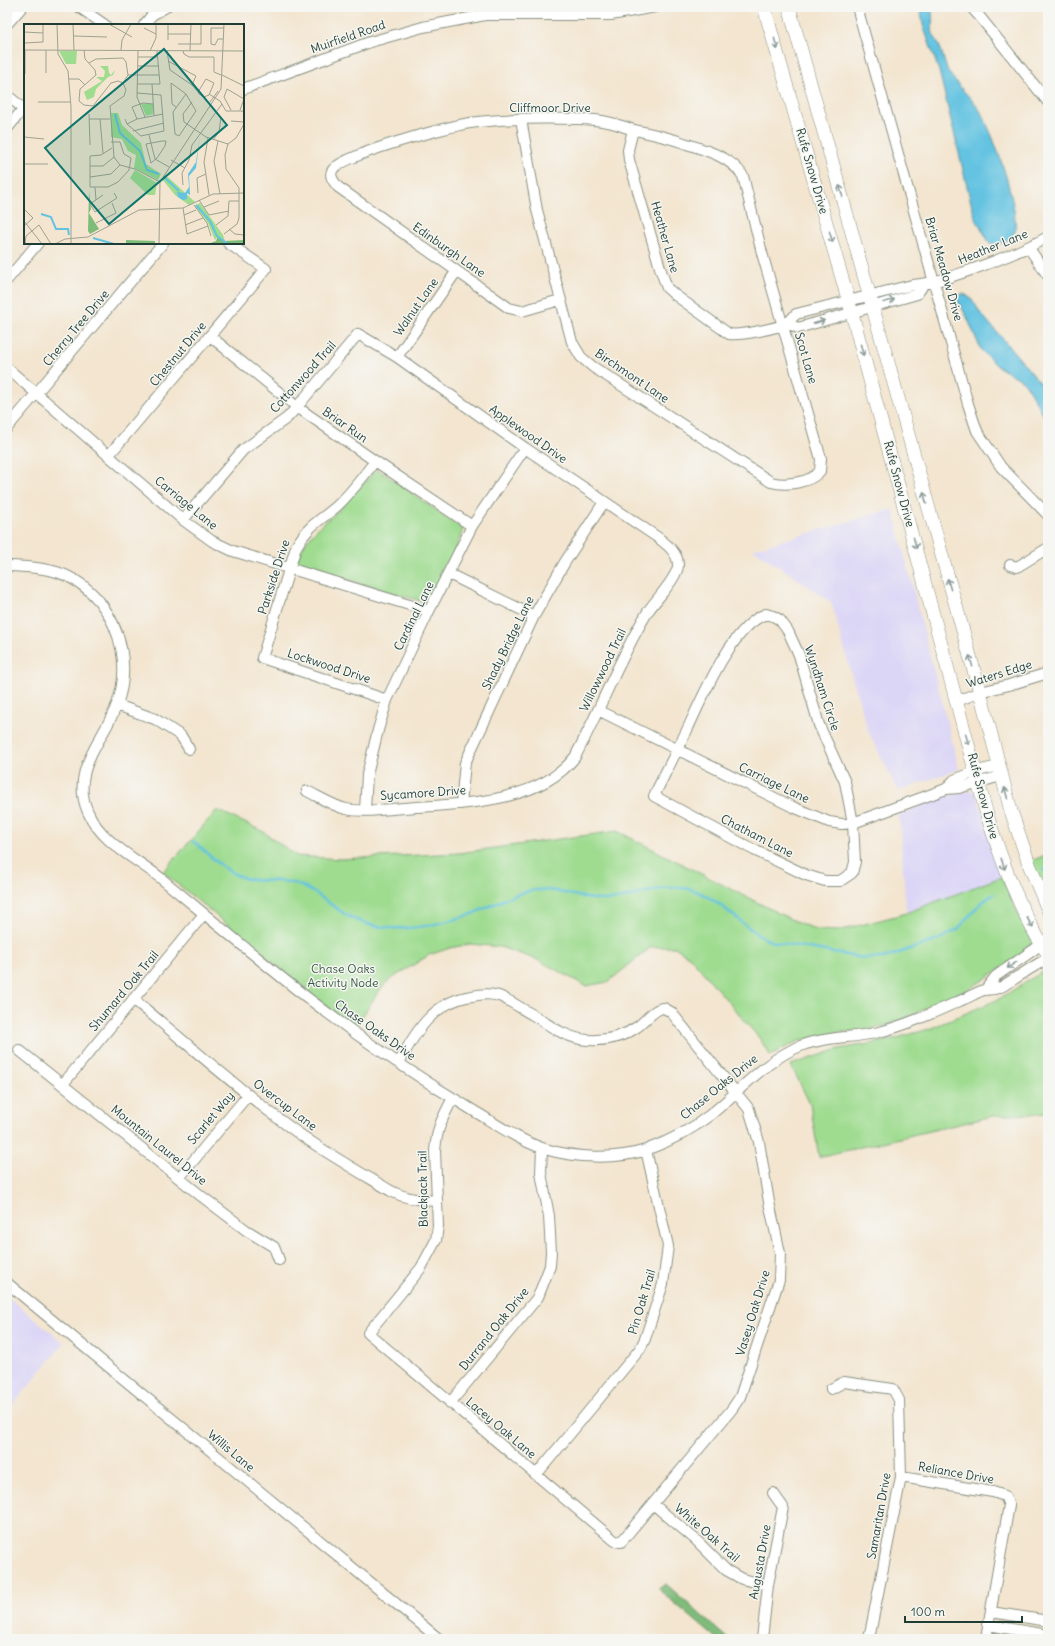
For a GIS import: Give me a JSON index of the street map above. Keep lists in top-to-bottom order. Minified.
{"streets":{"main road":["Rufe Snow Drive"],"street":["Muirfield Road","Cliffmoor Drive","Heather Lane","Edinburgh Lane","Briar Meadow Drive","Walnut Lane","Cherry Tree Drive","Chestnut Drive","Scot Lane","Birchmont Lane","Cottonwood Trail","Briar Run","Applewood Drive","Carriage Lane","Parkside Drive","Cardinal Lane","Shady Bridge Lane","Lockwood Drive","Willowwood Trail","Waters Edge","Wyndham Circle","Sycamore Drive","Chatham Lane","Shumard Oak Trail","Chase Oaks Drive","Overcup Lane","Scarlet Way","Mountain Laurel Drive","Blackjack Trail","Pin Oak Trail","Vasey Oak Drive","Durrand Oak Drive","Lacey Oak Lane","Willis Lane","Reliance Drive","Samaritan Drive","White Oak Trail","Augusta Drive"]},"crossings":[["Cliffmoor Drive","Heather Lane"],["Cliffmoor Drive","Edinburgh Lane"],["Cliffmoor Drive","Scot Lane"],["Cliffmoor Drive","Birchmont Lane"],["Rufe Snow Drive","Heather Lane"],["Rufe Snow Drive","Carriage Lane"],["Rufe Snow Drive","Waters Edge"],["Rufe Snow Drive","Chase Oaks Drive"],["Heather Lane","Briar Meadow Drive"],["Heather Lane","Scot Lane"],["Edinburgh Lane","Walnut Lane"],["Edinburgh Lane","Birchmont Lane"],["Walnut Lane","Applewood Drive"],["Cherry Tree Drive","Carriage Lane"],["Chestnut Drive","Briar Run"],["Chestnut Drive","Carriage Lane"],["Scot Lane","Birchmont Lane"],["Cottonwood Trail","Briar Run"],["Cottonwood Trail","Applewood Drive"],["Cottonwood Trail","Carriage Lane"],["Briar Run","Parkside Drive"],["Briar Run","Cardinal Lane"],["Applewood Drive","Cardinal Lane"],["Applewood Drive","Shady Bridge Lane"],["Applewood Drive","Willowwood Trail"],["Carriage Lane","Parkside Drive"],["Carriage Lane","Cardinal Lane"],["Carriage Lane","Willowwood Trail"],["Carriage Lane","Wyndham Circle"],["Carriage Lane","Chatham Lane"],["Parkside Drive","Lockwood Drive"],["Cardinal Lane","Lockwood Drive"],["Cardinal Lane","Sycamore Drive"],["Shady Bridge Lane","Sycamore Drive"],["Willowwood Trail","Sycamore Drive"],["Wyndham Circle","Chatham Lane"],["Shumard Oak Trail","Chase Oaks Drive"],["Shumard Oak Trail","Overcup Lane"],["Shumard Oak Trail","Mountain Laurel Drive"],["Chase Oaks Drive","Blackjack Trail"],["Chase Oaks Drive","Pin Oak Trail"],["Chase Oaks Drive","Vasey Oak Drive"],["Chase Oaks Drive","Durrand Oak Drive"],["Overcup Lane","Scarlet Way"],["Overcup Lane","Blackjack Trail"],["Scarlet Way","Mountain Laurel Drive"],["Blackjack Trail","Lacey Oak Lane"],["Pin Oak Trail","Lacey Oak Lane"],["Vasey Oak Drive","Lacey Oak Lane"],["Vasey Oak Drive","White Oak Trail"],["Durrand Oak Drive","Lacey Oak Lane"],["Reliance Drive","Samaritan Drive"],["White Oak Trail","Augusta Drive"]],"parks":["Chase Oaks Activity Node"],"scale_bar":"100 m"}
